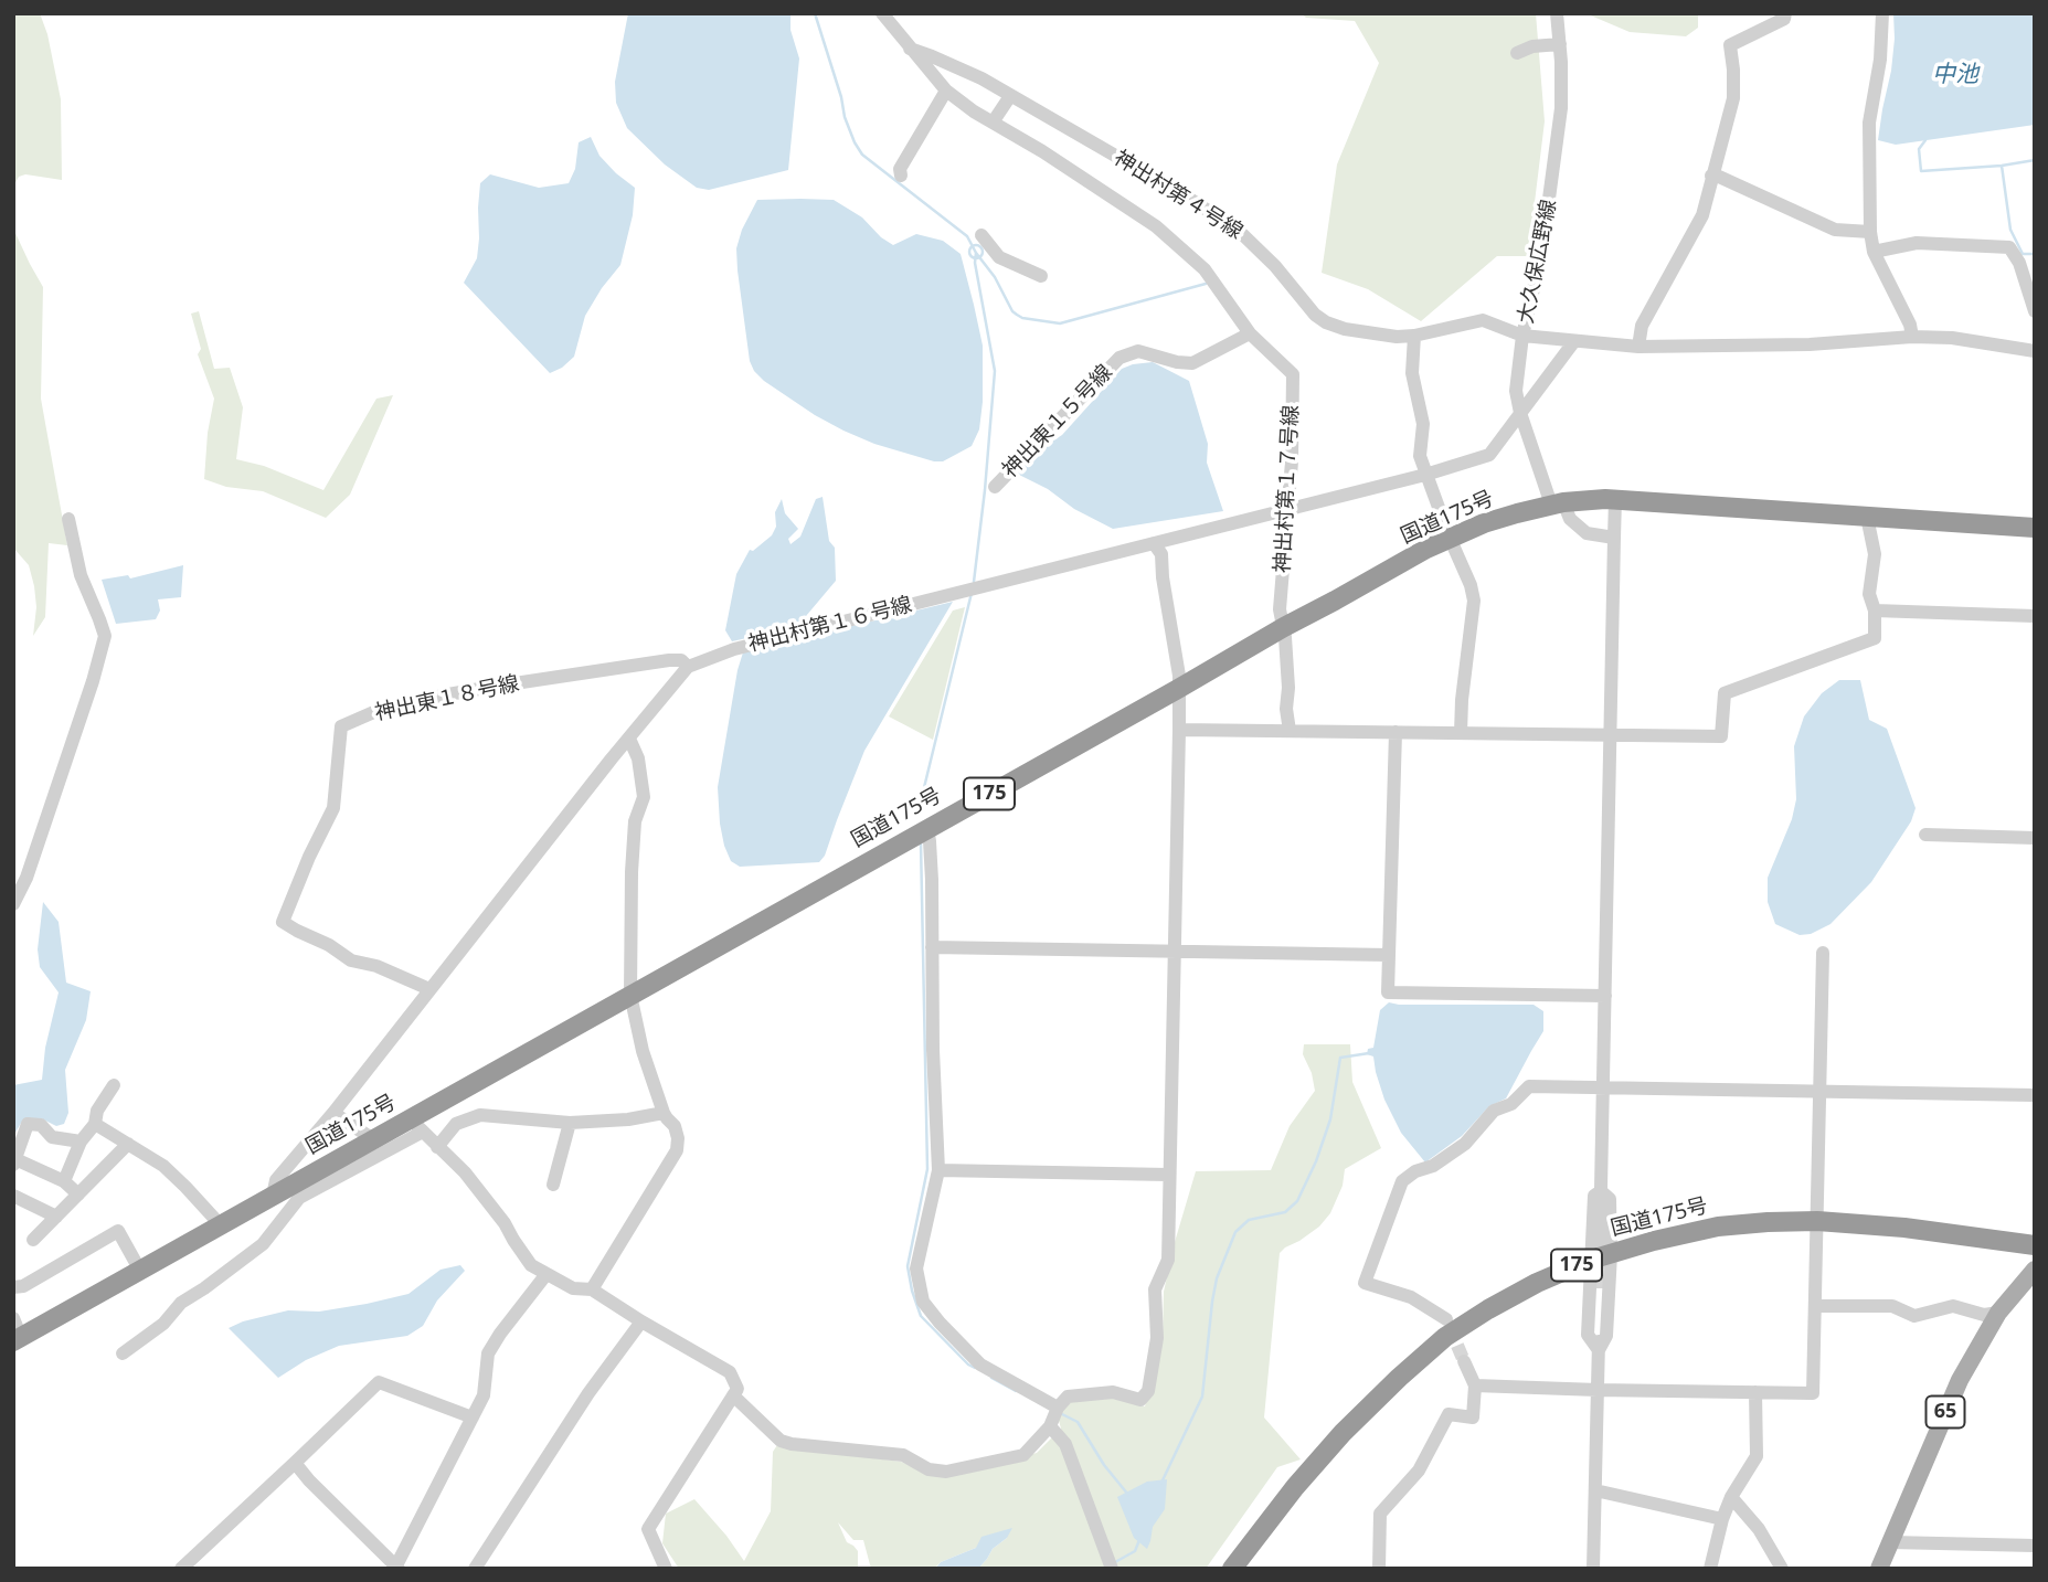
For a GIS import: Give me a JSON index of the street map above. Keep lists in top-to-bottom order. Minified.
{"streets":{"highway":["国道175号","175"],"main road":["65"],"street":["神出村第４号線","大久保広野線","神出東１５号線","神出村第１７号線","神出村第１６号線","神出東１８号線"]},"crossings":[["神出村第４号線","大久保広野線"],["神出村第４号線","神出村第１７号線"],["神出村第４号線","神出村第１６号線"],["大久保広野線","国道175号"],["大久保広野線","神出村第１６号線"],["神出東１５号線","神出村第１７号線"],["神出村第１７号線","国道175号"],["神出村第１７号線","神出村第１６号線"],["国道175号","神出村第１６号線"],["神出村第１６号線","神出東１８号線"]],"water":["中池"]}
